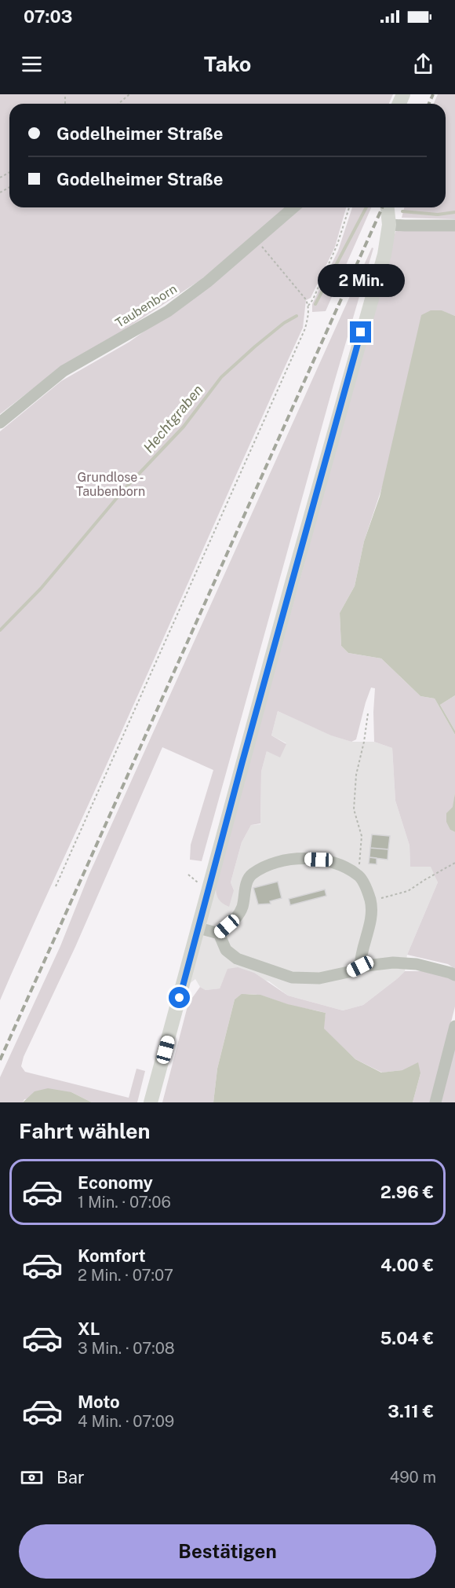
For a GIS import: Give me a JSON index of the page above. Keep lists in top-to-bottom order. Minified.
{"streets":{"lane":["Taubenborn"]},"water":["Hechtgraben"],"parks":["Grundlose - Taubenborn"],"page":{"status":"07:03","header":"Tako","banner":["Godelheimer Straße","Godelheimer Straße"],"bubble":"2 Min.","heading":"Fahrt wählen","list":[{"name":"Economy","note":"1 Min. · 07:06","value":"2.96 €"},{"name":"Komfort","note":"2 Min. · 07:07","value":"4.00 €"},{"name":"XL","note":"3 Min. · 07:08","value":"5.04 €"},{"name":"Moto","note":"4 Min. · 07:09","value":"3.11 €"}],"pay":["Bar","490 m"],"buttons":"Bestätigen"}}
